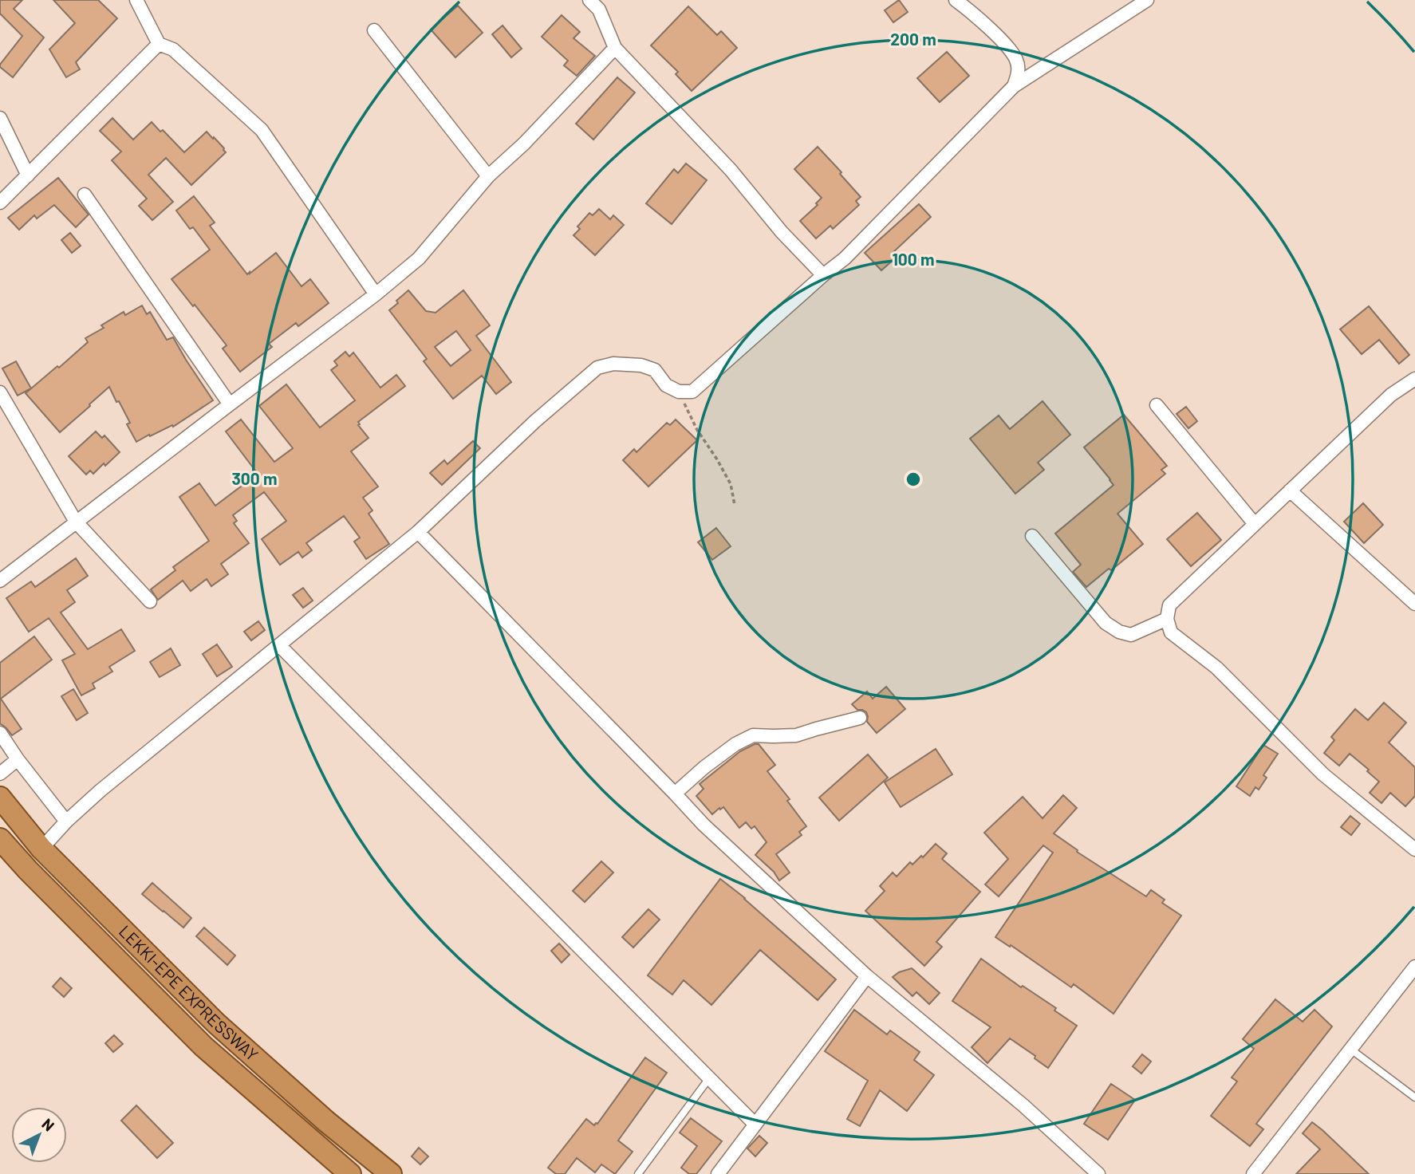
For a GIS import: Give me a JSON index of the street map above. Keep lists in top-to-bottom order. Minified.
{"streets":{"highway":["LEKKI-EPE EXPRESSWAY"]},"north":"top right","rings":["200 m","100 m","300 m"]}
